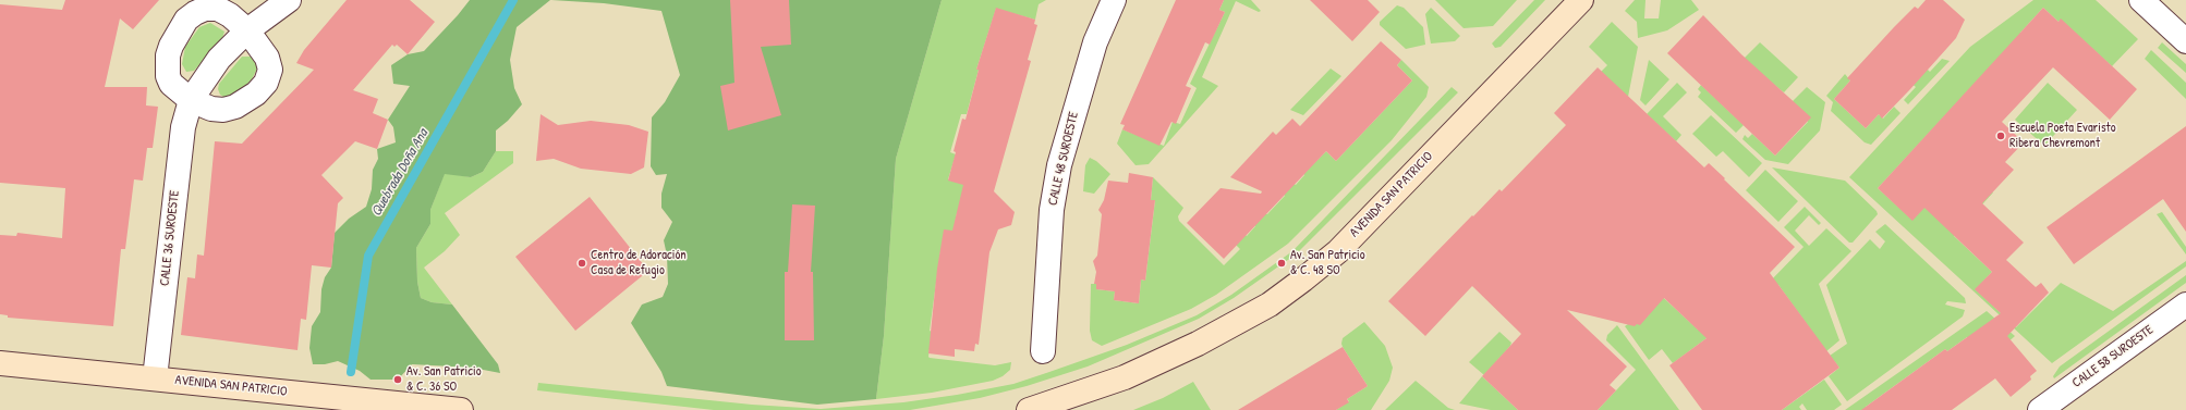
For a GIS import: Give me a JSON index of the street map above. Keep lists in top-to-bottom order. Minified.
{"streets":{"street":["CALLE 48 SUROESTE","AVENIDA SAN PATRICIO","CALLE 36 SUROESTE","CALLE 58 SUROESTE"]},"crossings":[["AVENIDA SAN PATRICIO","CALLE 36 SUROESTE"]],"water":["Quebrada Doña Ana"],"places":["Escuela Poeta Evaristo Ribera Chevremont","Centro de Adoración Casa de Refugio","Av. San Patricio & C. 48 SO","Av. San Patricio & C. 36 SO"]}
